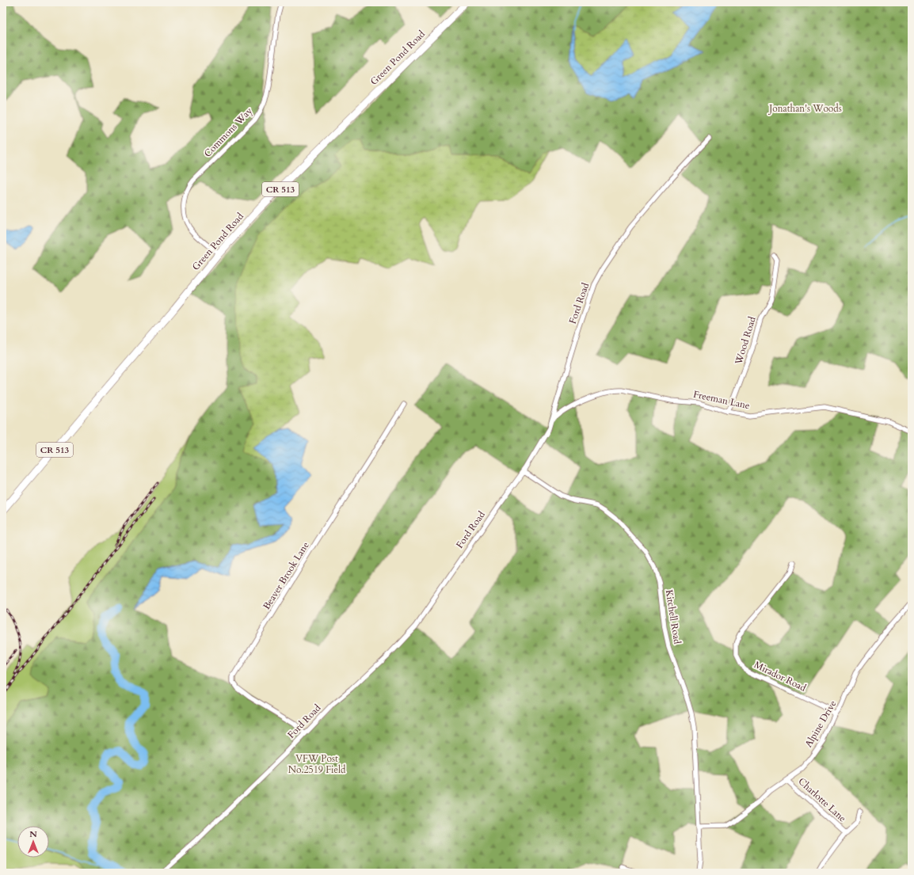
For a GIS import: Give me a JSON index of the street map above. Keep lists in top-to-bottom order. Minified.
{"streets":{"main road":["Green Pond Road","CR 513"],"street":["Commons Way","Ford Road","Wood Road","Freeman Lane","Beaver Brook Lane","Kitchell Road","Mirador Road","Alpine Drive","Charlotte Lane"]},"crossings":[["Green Pond Road","Commons Way"],["Ford Road","Freeman Lane"],["Ford Road","Beaver Brook Lane"],["Ford Road","Kitchell Road"],["Wood Road","Freeman Lane"],["Kitchell Road","Alpine Drive"],["Mirador Road","Alpine Drive"],["Alpine Drive","Charlotte Lane"]],"parks":["Jonathan's Woods","VFW Post No.2519 Field"],"north":"top"}
